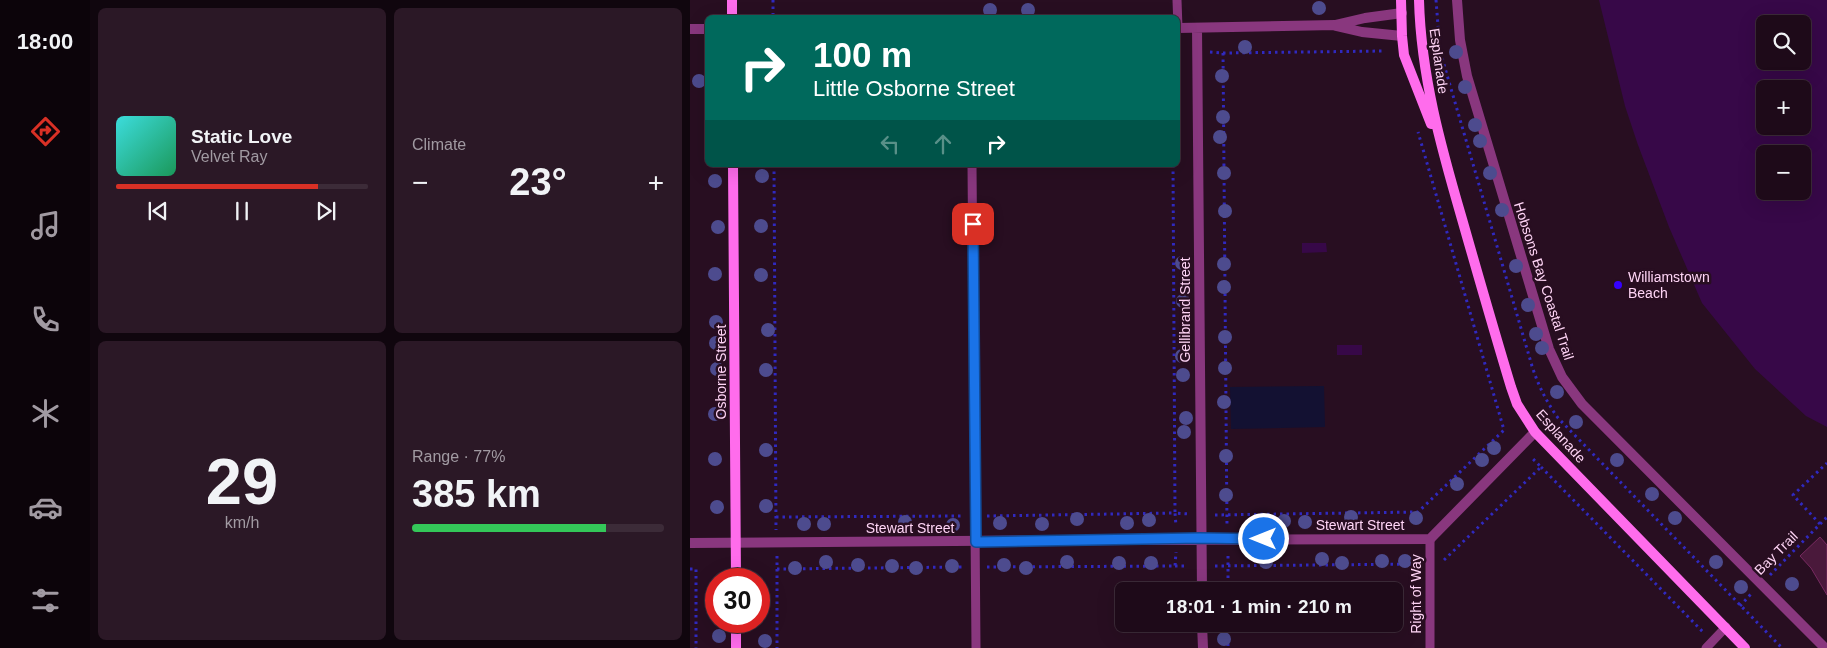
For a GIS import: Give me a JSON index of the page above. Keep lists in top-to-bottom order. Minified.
{"streets":{"street":["Esplanade","Hobsons Bay Coastal Trail","Gellibrand Street","Osborne Street","Stewart Street"],"lane":["Right of Way"],"path":["Bay Trail"]},"crossings":[["Hobsons Bay Coastal Trail","Bay Trail"],["Gellibrand Street","Stewart Street"],["Osborne Street","Stewart Street"],["Stewart Street","Right of Way"]],"places":["Williamstown Beach"],"page":{"tabs":"18:00","tile":["Climate",["29","km/h"],["Range · 77%","385 km"]],"map_buttons":["+","−"],"turn":["100 m","Little Osborne Street"],"song":["Static Love","Velvet Ray"],"heat":["−","23°","+"],"limit":"30","trip":"18:01 · 1 min · 210 m"}}
